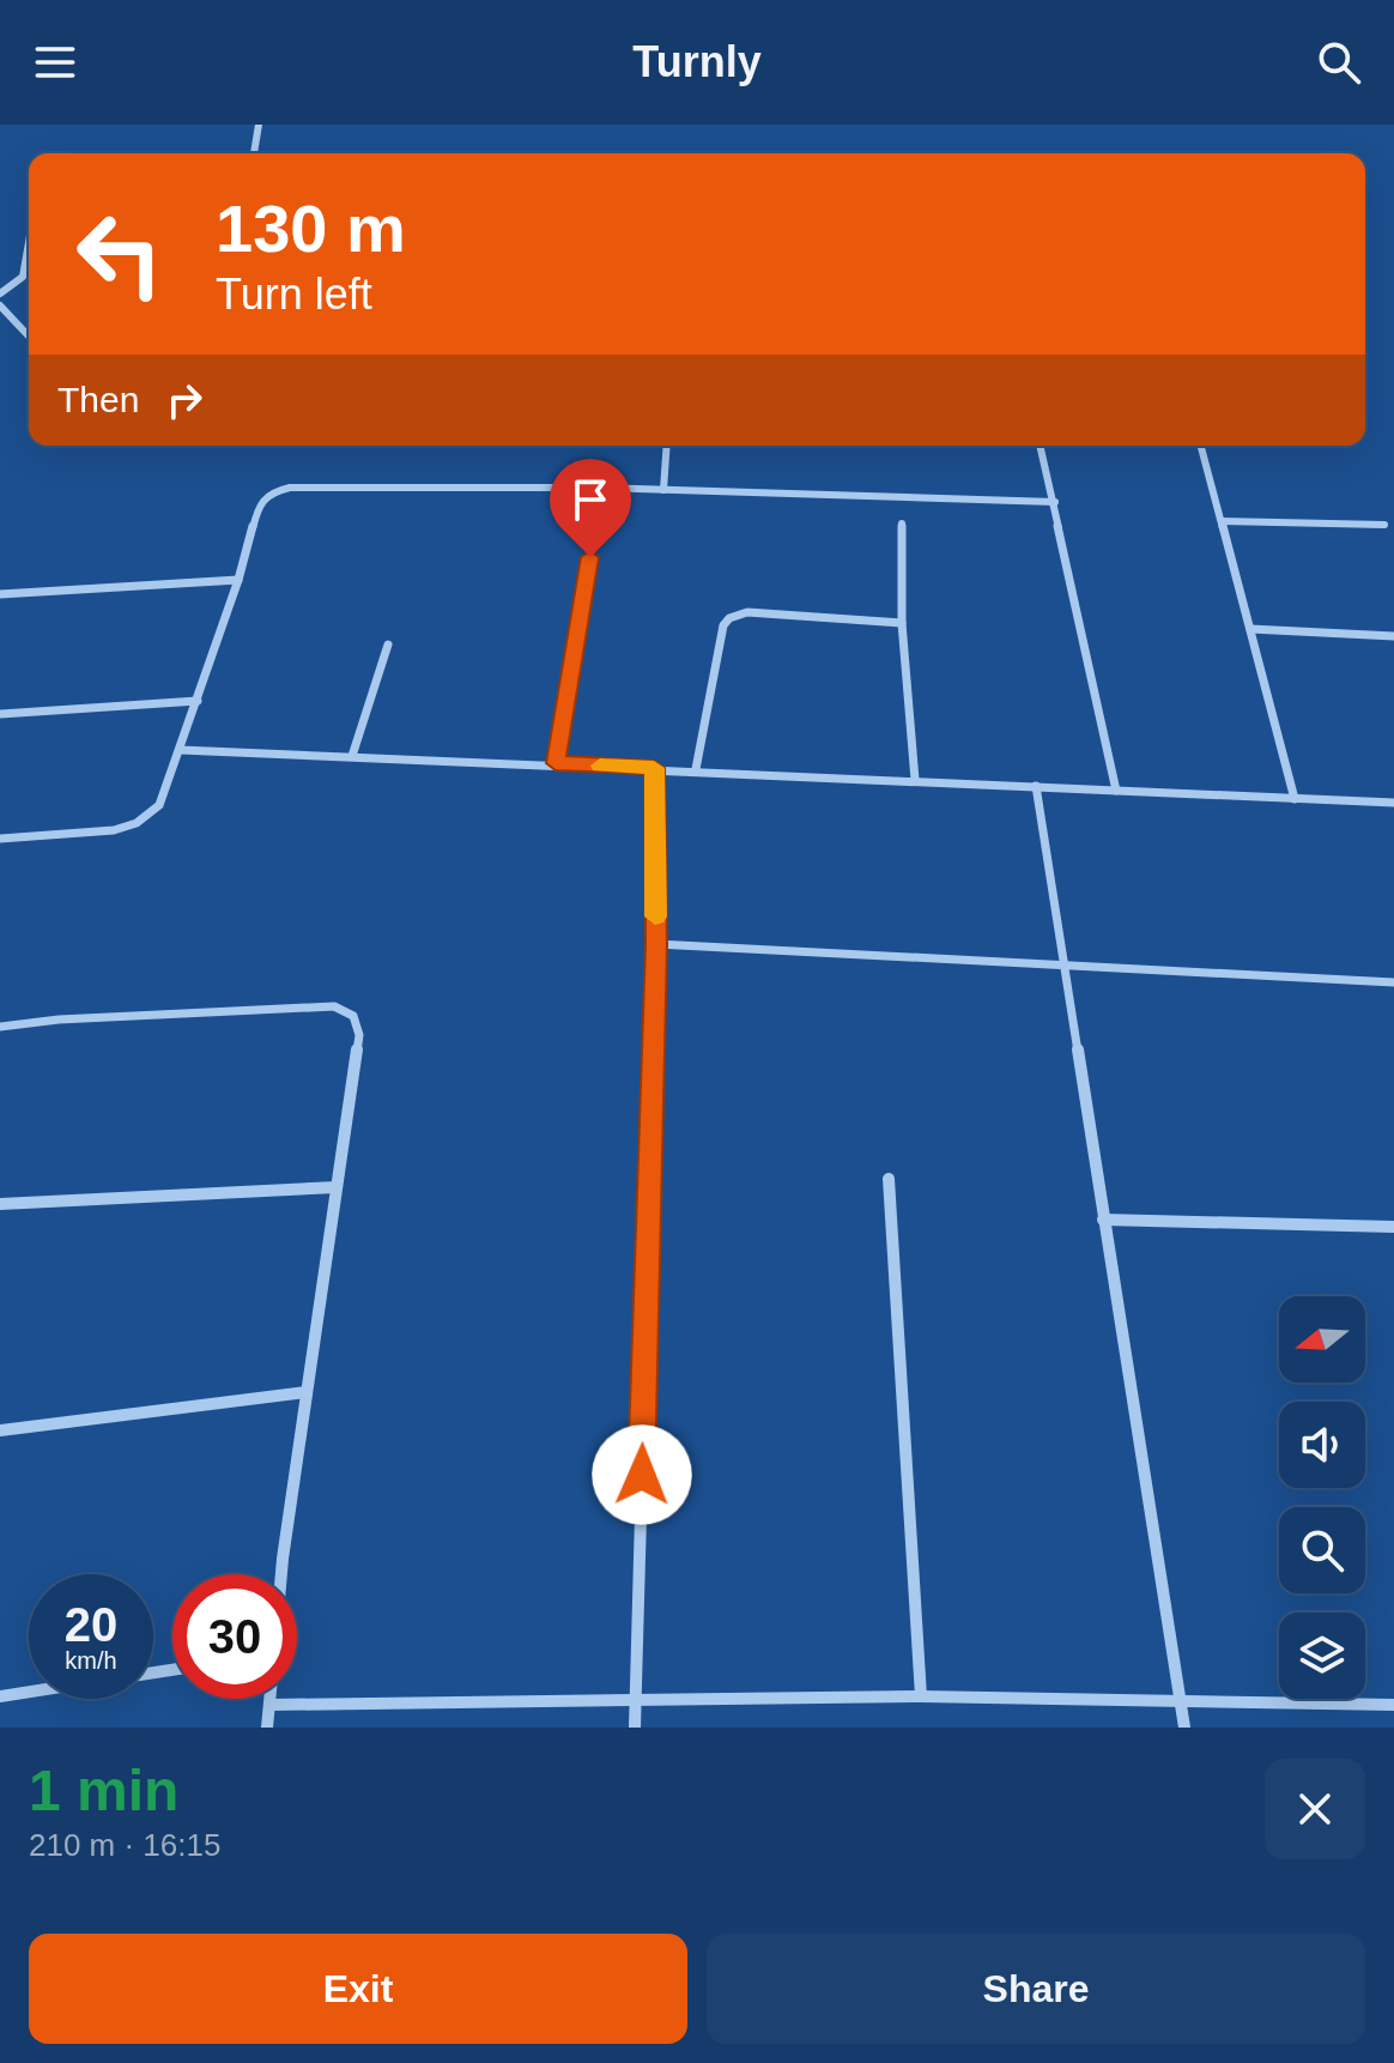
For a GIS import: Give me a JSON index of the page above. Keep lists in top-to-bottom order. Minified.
{"north":"left","page":{"header":"Turnly","turn":["130 m","Turn left"],"then":"Then","speed":"20 km/h","limit":"30","heading":["1 min","210 m · 16:15"],"buttons":["Exit","Share"]}}
